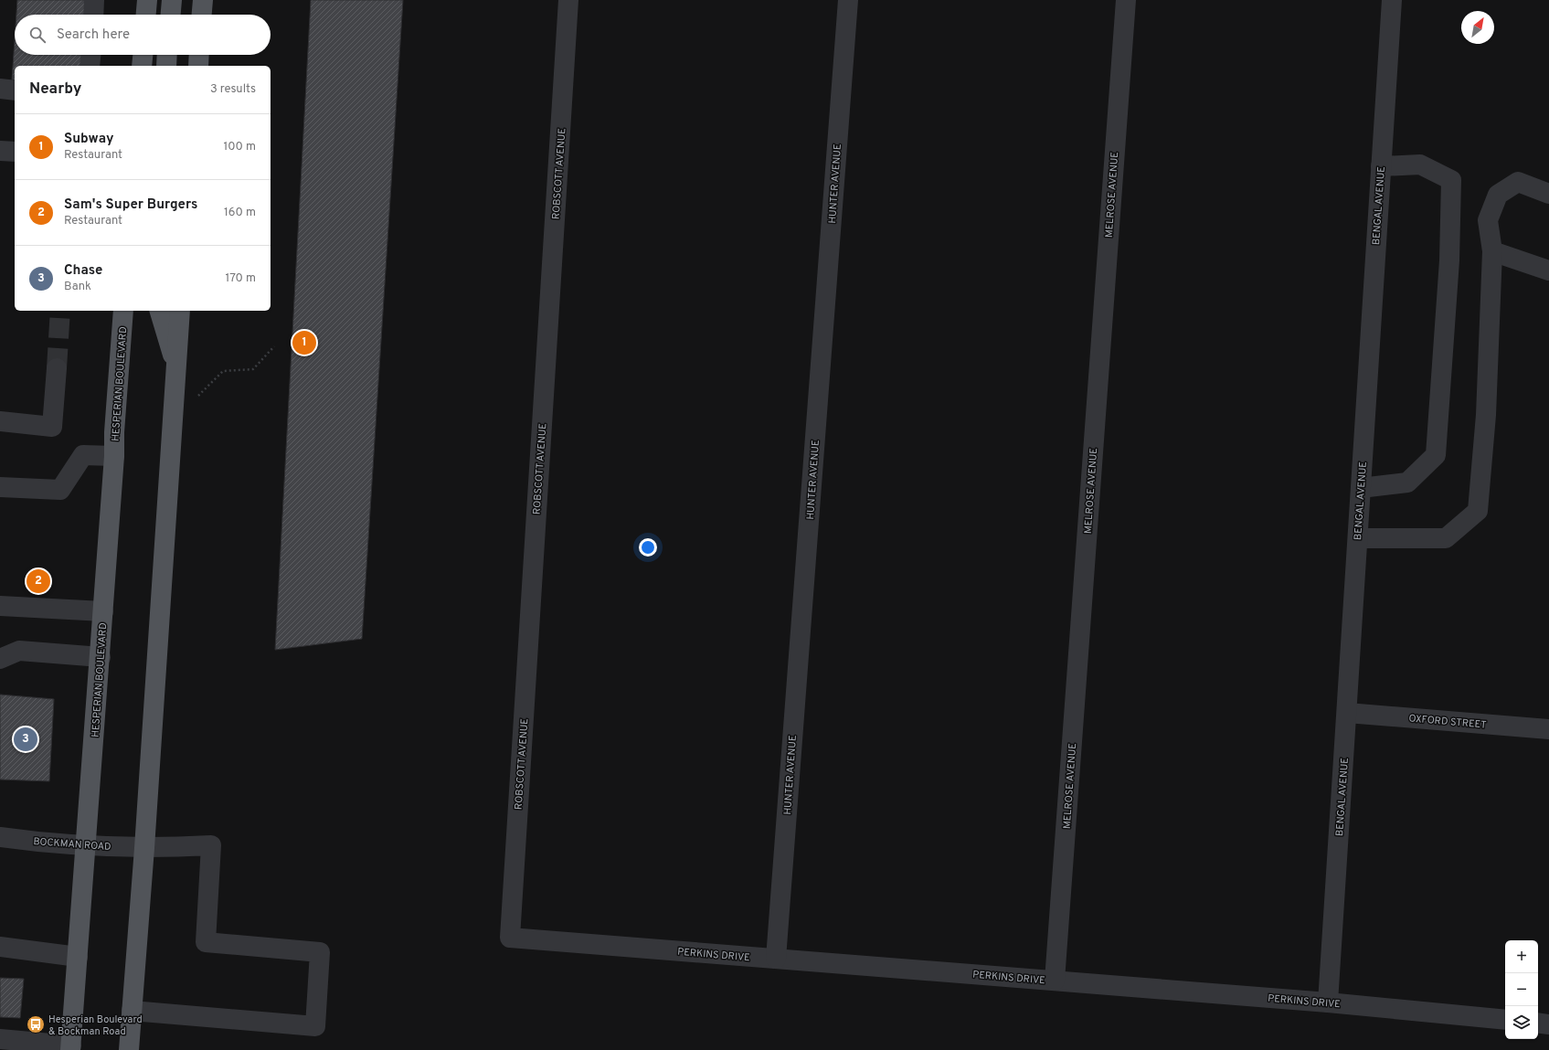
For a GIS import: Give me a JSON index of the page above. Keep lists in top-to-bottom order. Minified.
{"streets":{"main road":["HESPERIAN BOULEVARD"],"street":["ROBSCOTT AVENUE","HUNTER AVENUE","MELROSE AVENUE","BENGAL AVENUE","OXFORD STREET","BOCKMAN ROAD","PERKINS DRIVE"]},"crossings":[["ROBSCOTT AVENUE","PERKINS DRIVE"],["HUNTER AVENUE","PERKINS DRIVE"],["MELROSE AVENUE","PERKINS DRIVE"],["BENGAL AVENUE","OXFORD STREET"],["BENGAL AVENUE","PERKINS DRIVE"],["HESPERIAN BOULEVARD","BOCKMAN ROAD"]],"places":{"bus stop":["Hesperian Boulevard & Bockman Road"]},"north":"top right","page":{"search":"Search here","heading":["Nearby","3 results"],"list":[{"mark":"1","name":"Subway","note":"Restaurant","value":"100 m"},{"mark":"2","name":"Sam's Super Burgers","note":"Restaurant","value":"160 m"},{"mark":"3","name":"Chase","note":"Bank","value":"170 m"}],"pins":["1","2","3"],"map_buttons":["+","−"]}}
